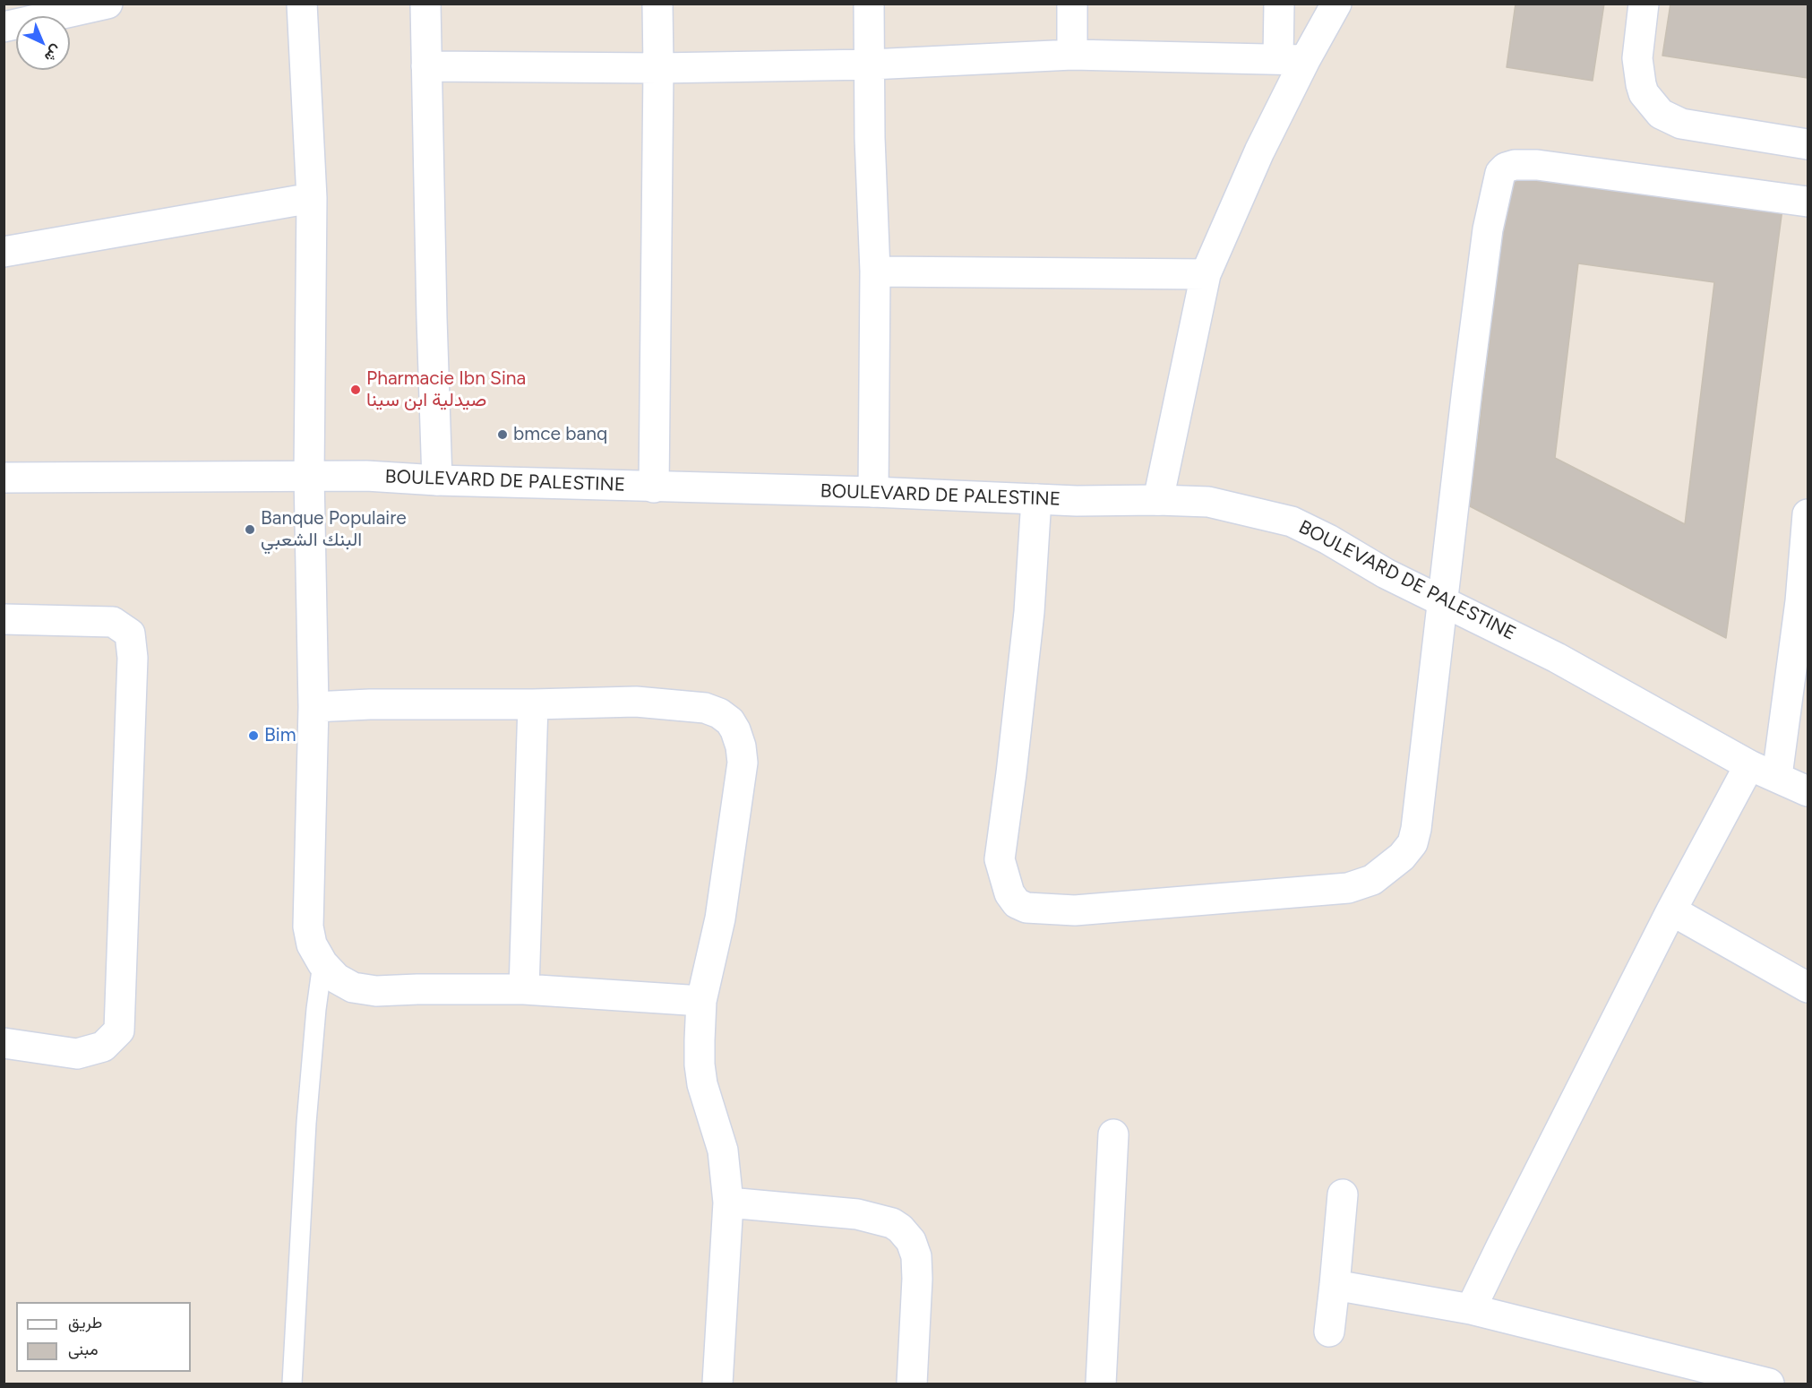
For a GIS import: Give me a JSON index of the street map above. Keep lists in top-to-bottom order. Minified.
{"streets":{"street":["BOULEVARD DE PALESTINE"]},"places":["Pharmacie Ibn Sina صيدلية ابن سينا","bmce banq","Banque Populaire البنك الشعبي","Bim"],"legend":["طريق","مبنى"],"north":"bottom right"}
